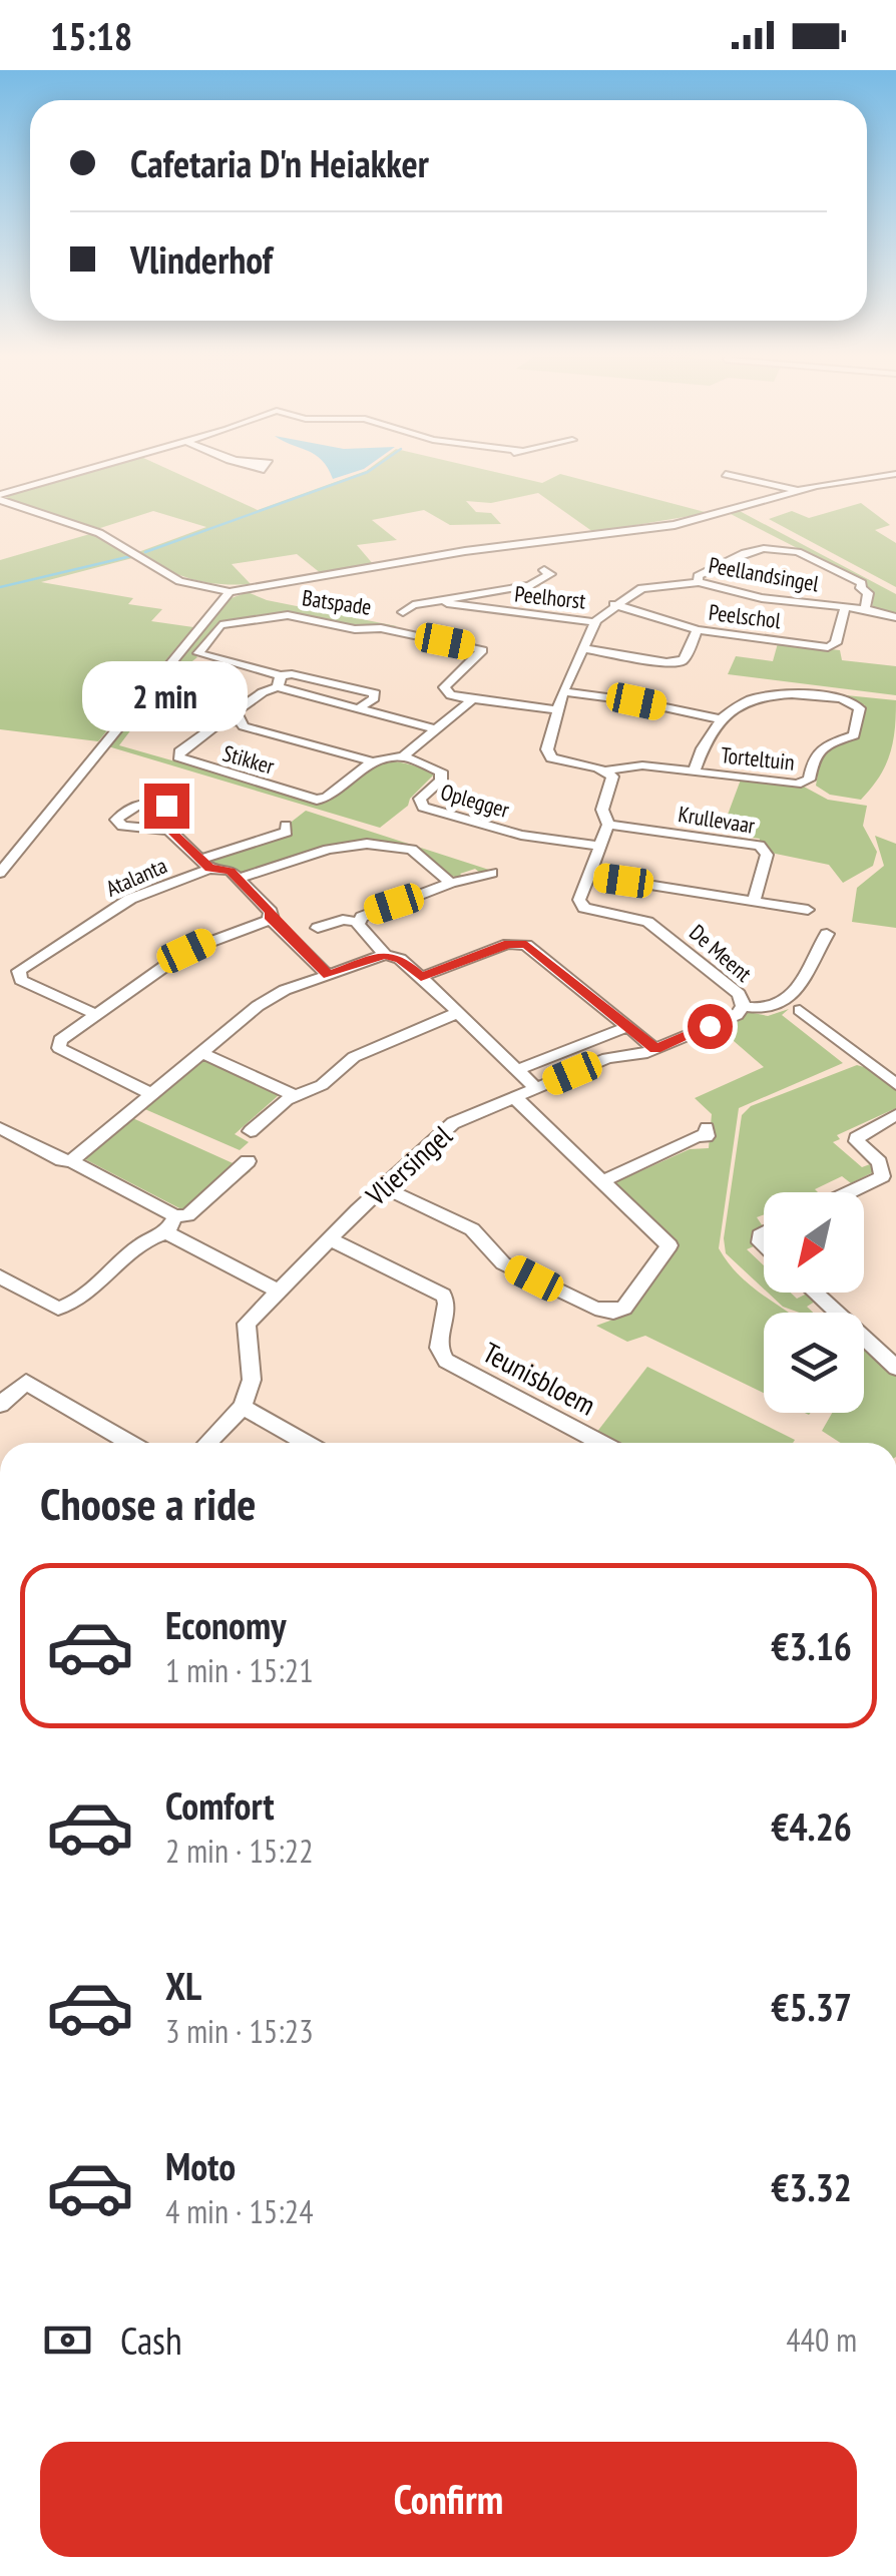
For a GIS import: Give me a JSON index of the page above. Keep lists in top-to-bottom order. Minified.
{"streets":{"street":["Peellandsingel","Peelhorst","Batspade","Peelschol","Torteltuin","Stikker","Oplegger","Krullevaar","Atalanta","De Meent","Vliersingel","Teunisbloem"]},"crossings":[["Peellandsingel","Peelhorst"],["Peellandsingel","Peelschol"],["Peellandsingel","Torteltuin"],["De Meent","Vliersingel"],["Vliersingel","Teunisbloem"]],"north":"bottom left","page":{"status":"15:18","banner":["Cafetaria D'n Heiakker","Vlinderhof"],"bubble":"2 min","heading":"Choose a ride","list":[{"name":"Economy","note":"1 min · 15:21","value":"€3.16"},{"name":"Comfort","note":"2 min · 15:22","value":"€4.26"},{"name":"XL","note":"3 min · 15:23","value":"€5.37"},{"name":"Moto","note":"4 min · 15:24","value":"€3.32"}],"pay":["Cash","440 m"],"buttons":"Confirm"}}
